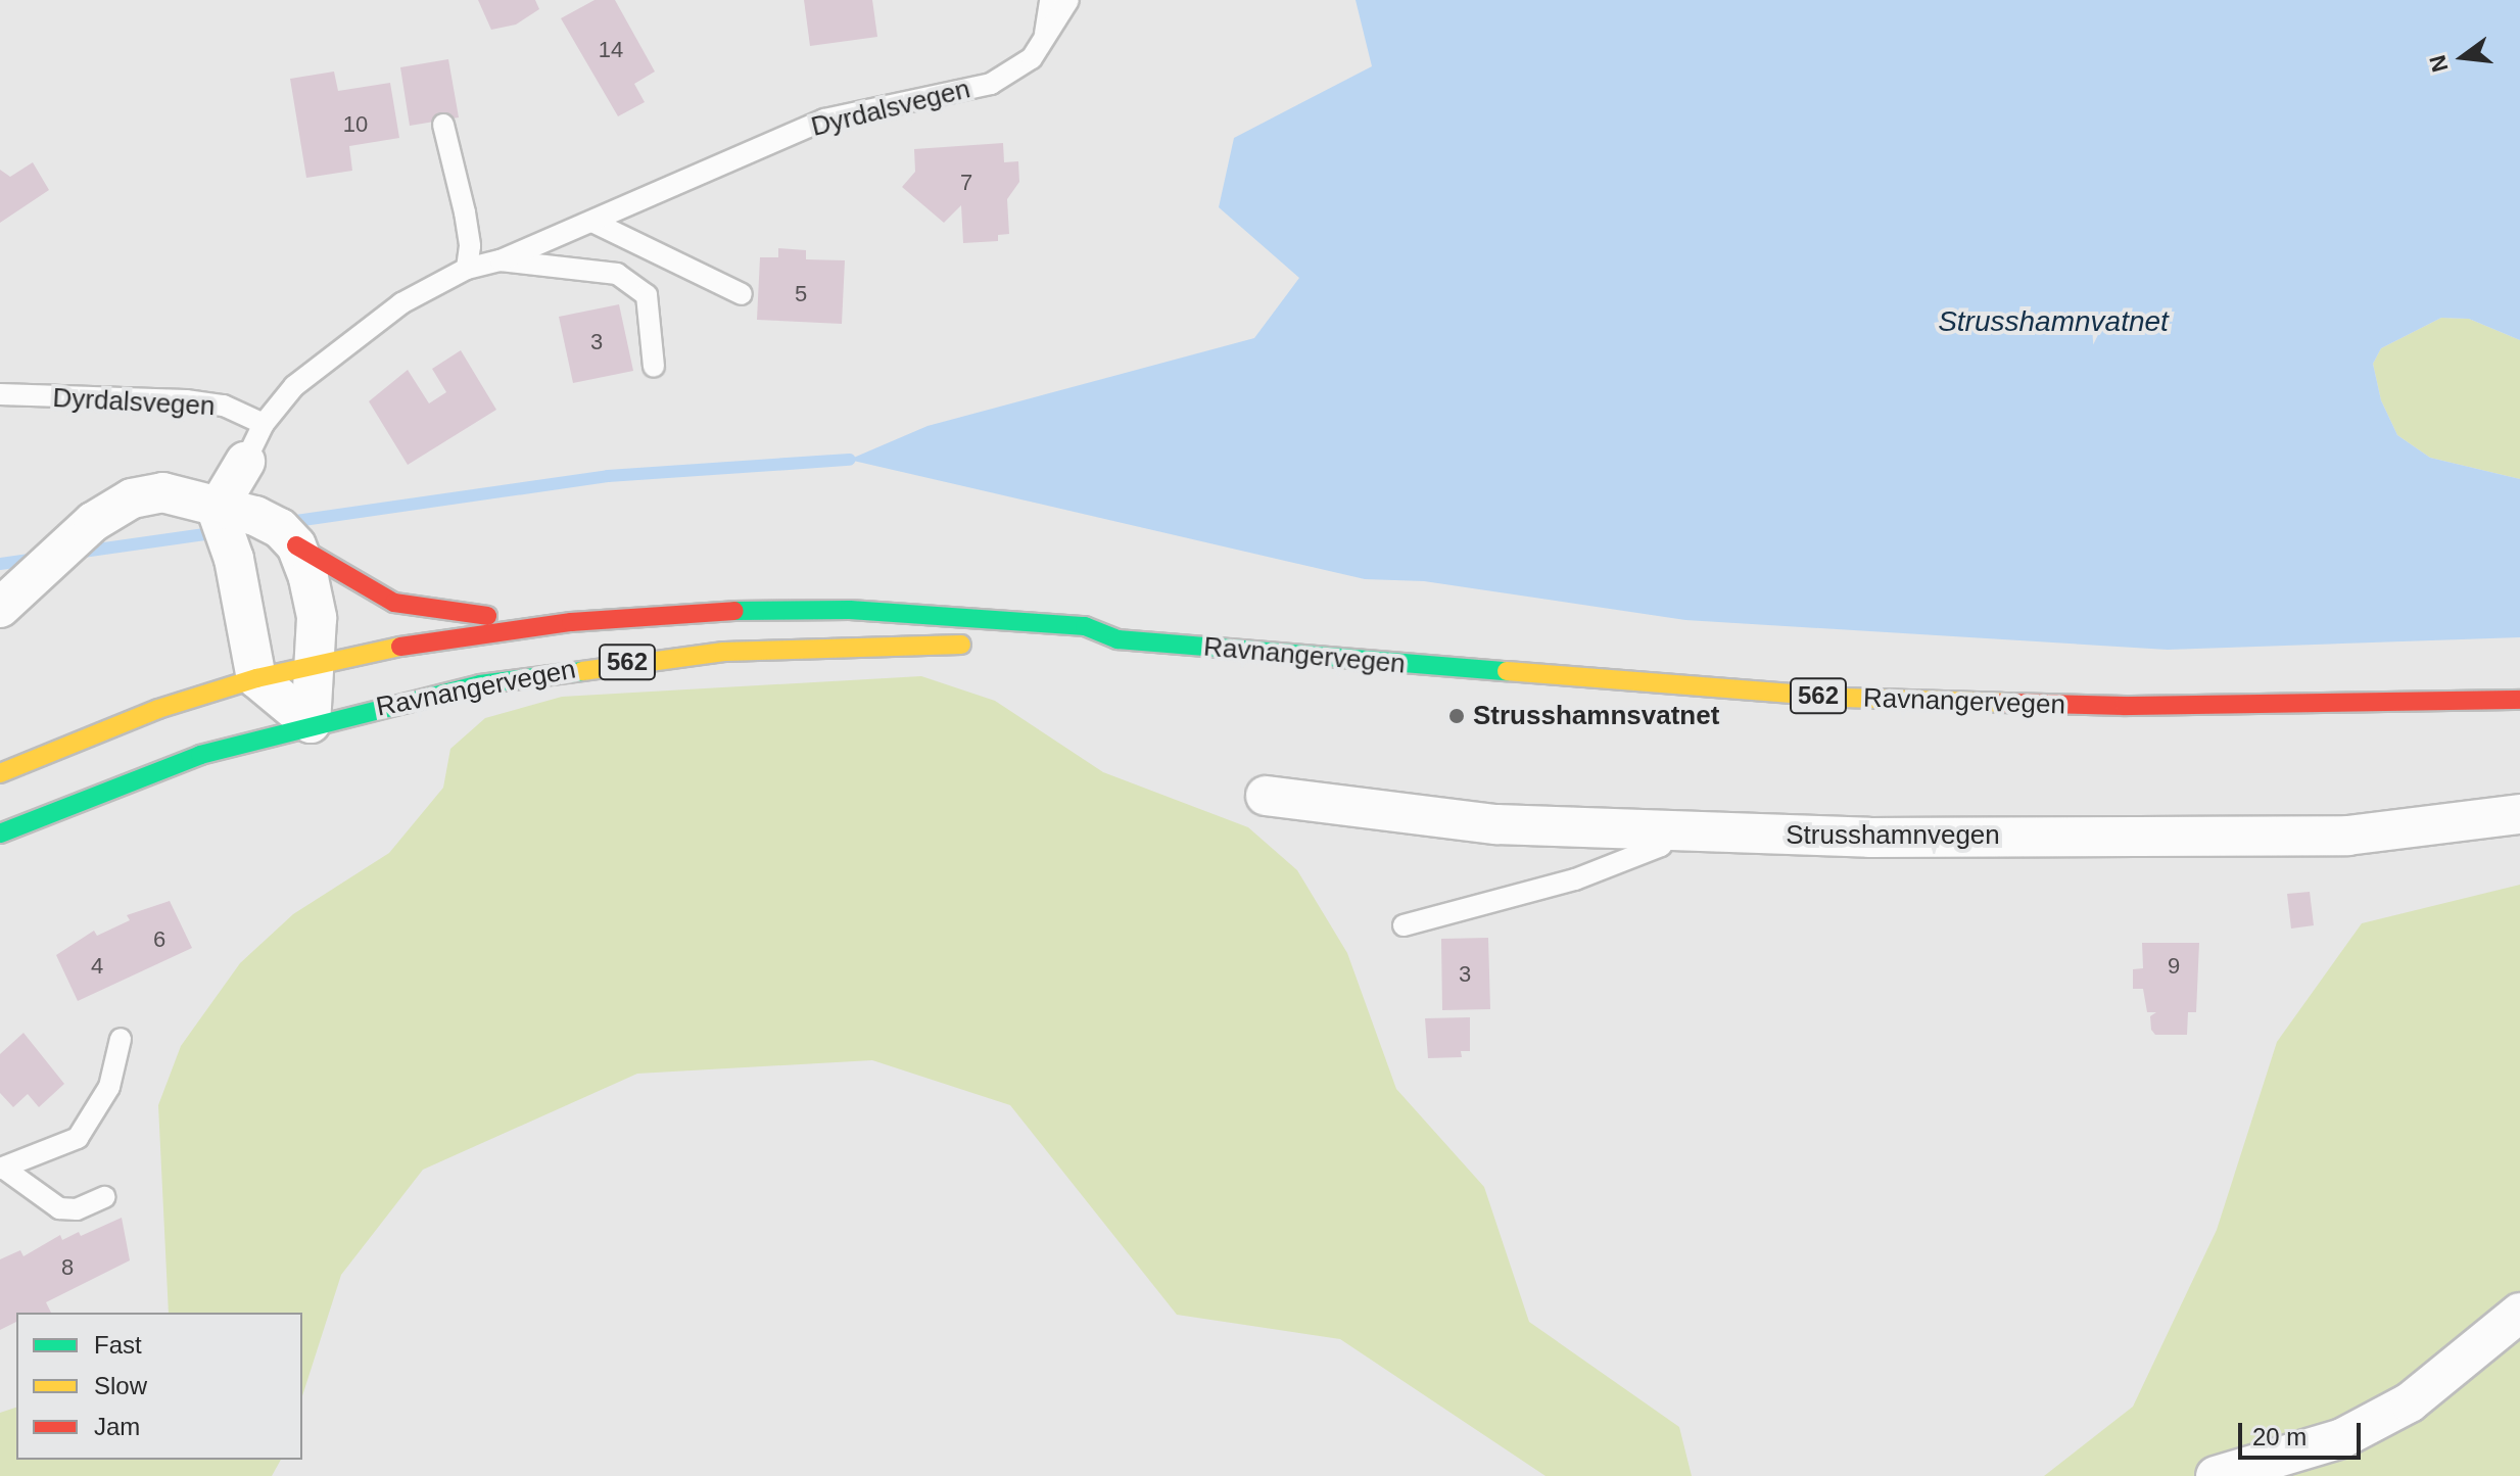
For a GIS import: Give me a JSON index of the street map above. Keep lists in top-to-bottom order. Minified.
{"streets":{"main road":["Ravnangervegen","562"],"street":["Strusshamnvegen"],"lane":["Dyrdalsvegen"]},"crossings":[["Ravnangervegen","562"]],"water":["Strusshamnvatnet"],"places":["Strusshamnsvatnet"],"house_numbers":["14","10","7","5","3","6","4","9","3","8"],"legend":["Fast","Slow","Jam"],"scale_bar":"20 m","north":"left"}
